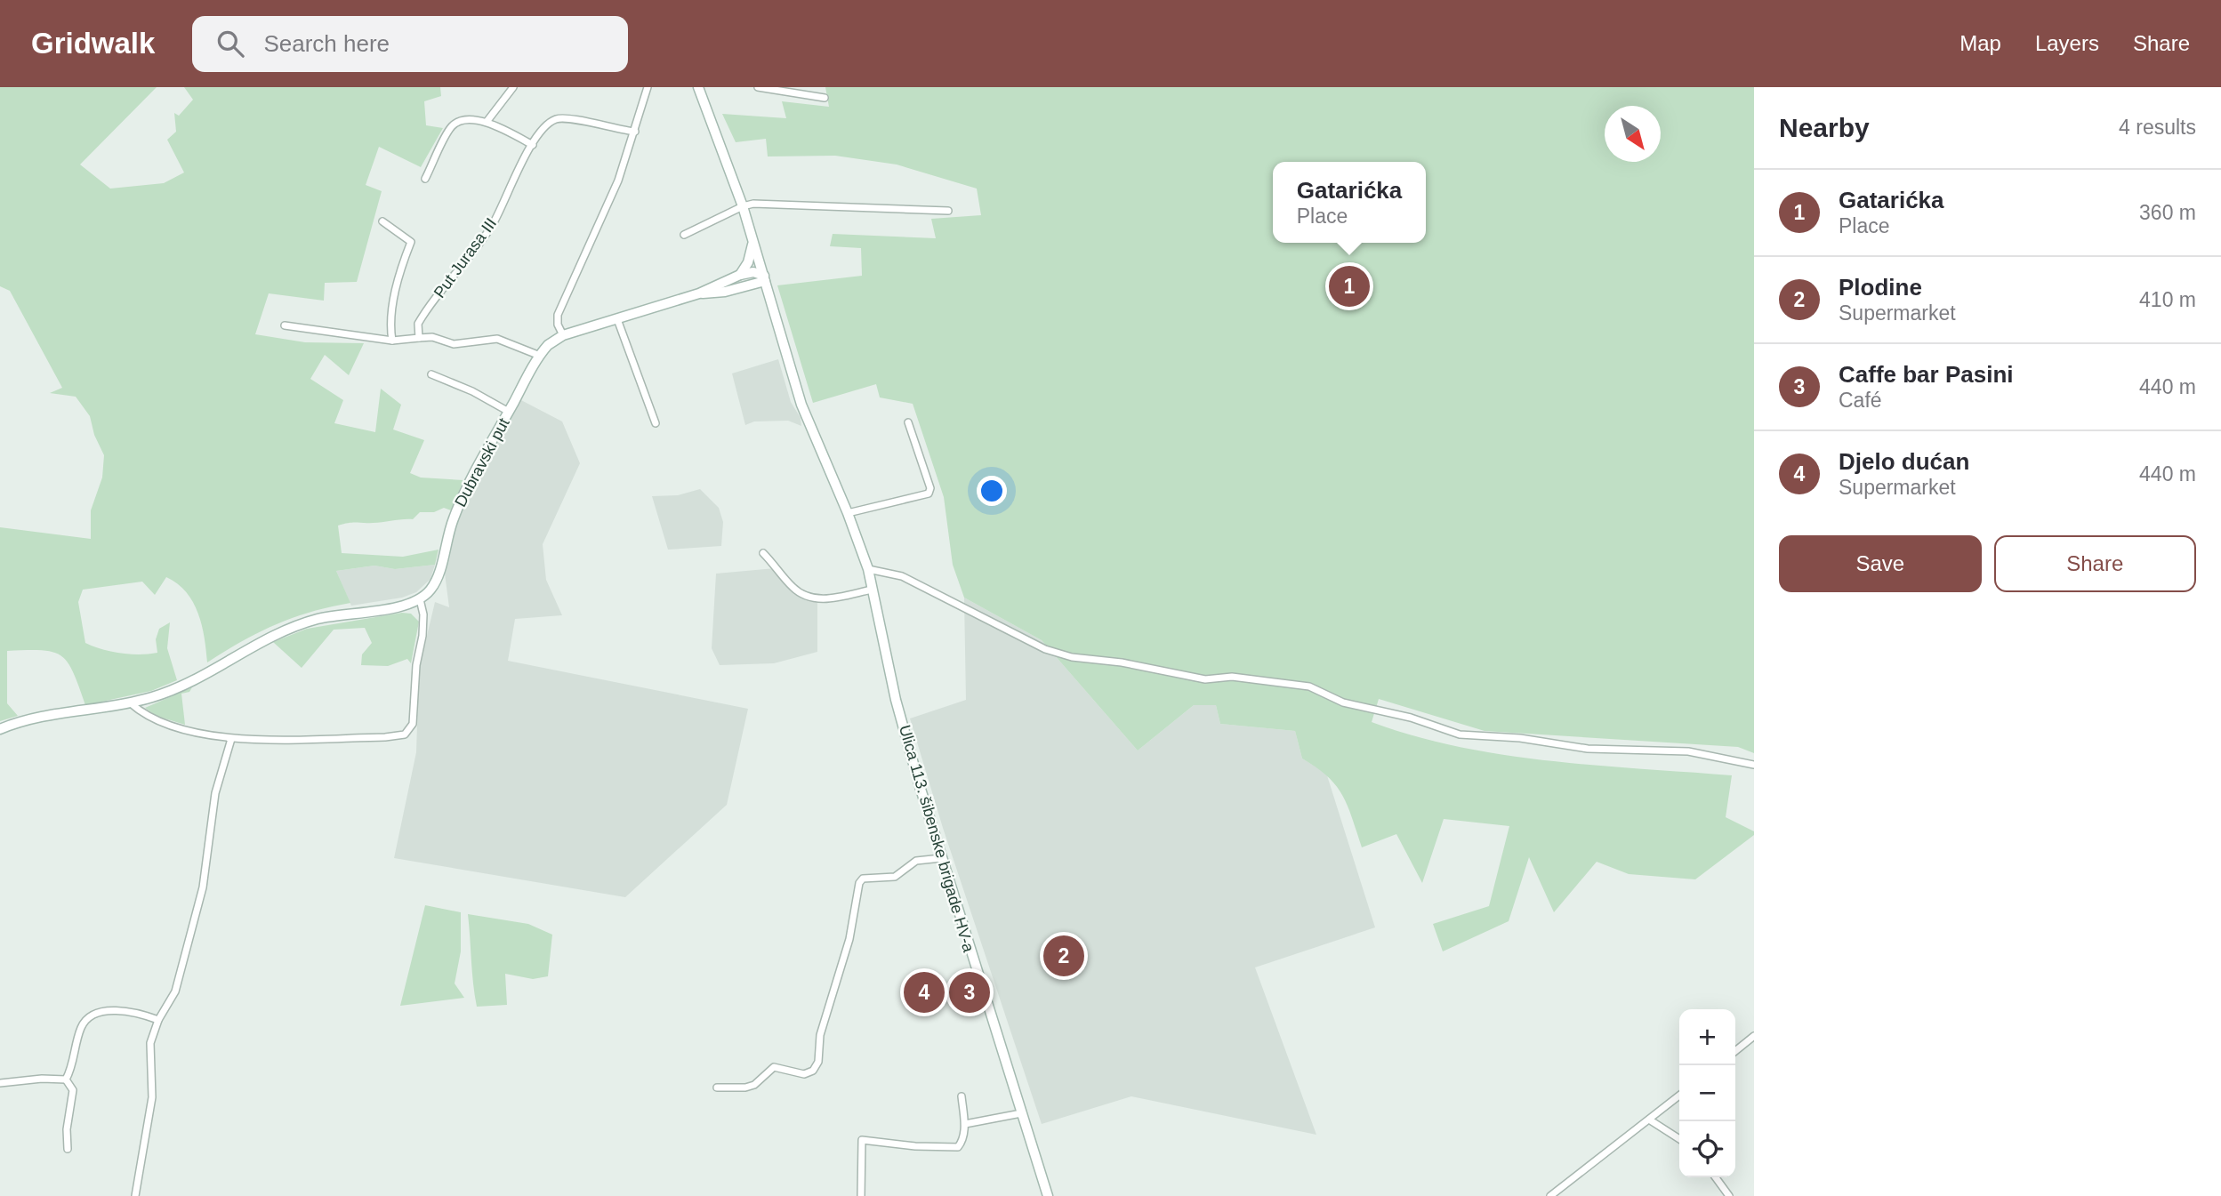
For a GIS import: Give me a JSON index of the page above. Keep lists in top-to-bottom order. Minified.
{"streets":{"main road":["Dubravski put","Ulica 113. šibenske brigade HV-a"],"street":["Put Jurasa III"]},"crossings":[["Dubravski put","Ulica 113. šibenske brigade HV-a"]],"north":"bottom right","page":{"header":"Gridwalk","search":"Search here","nav":["Map","Layers","Share"],"heading":["Nearby","4 results"],"popup":["Gatarićka","Place"],"list":[{"mark":"1","name":"Gatarićka","note":"Place","value":"360 m"},{"mark":"2","name":"Plodine","note":"Supermarket","value":"410 m"},{"mark":"3","name":"Caffe bar Pasini","note":"Café","value":"440 m"},{"mark":"4","name":"Djelo dućan","note":"Supermarket","value":"440 m"}],"pins":["1","2","3","4"],"buttons":["Save","Share"],"map_buttons":["+","−"]}}
